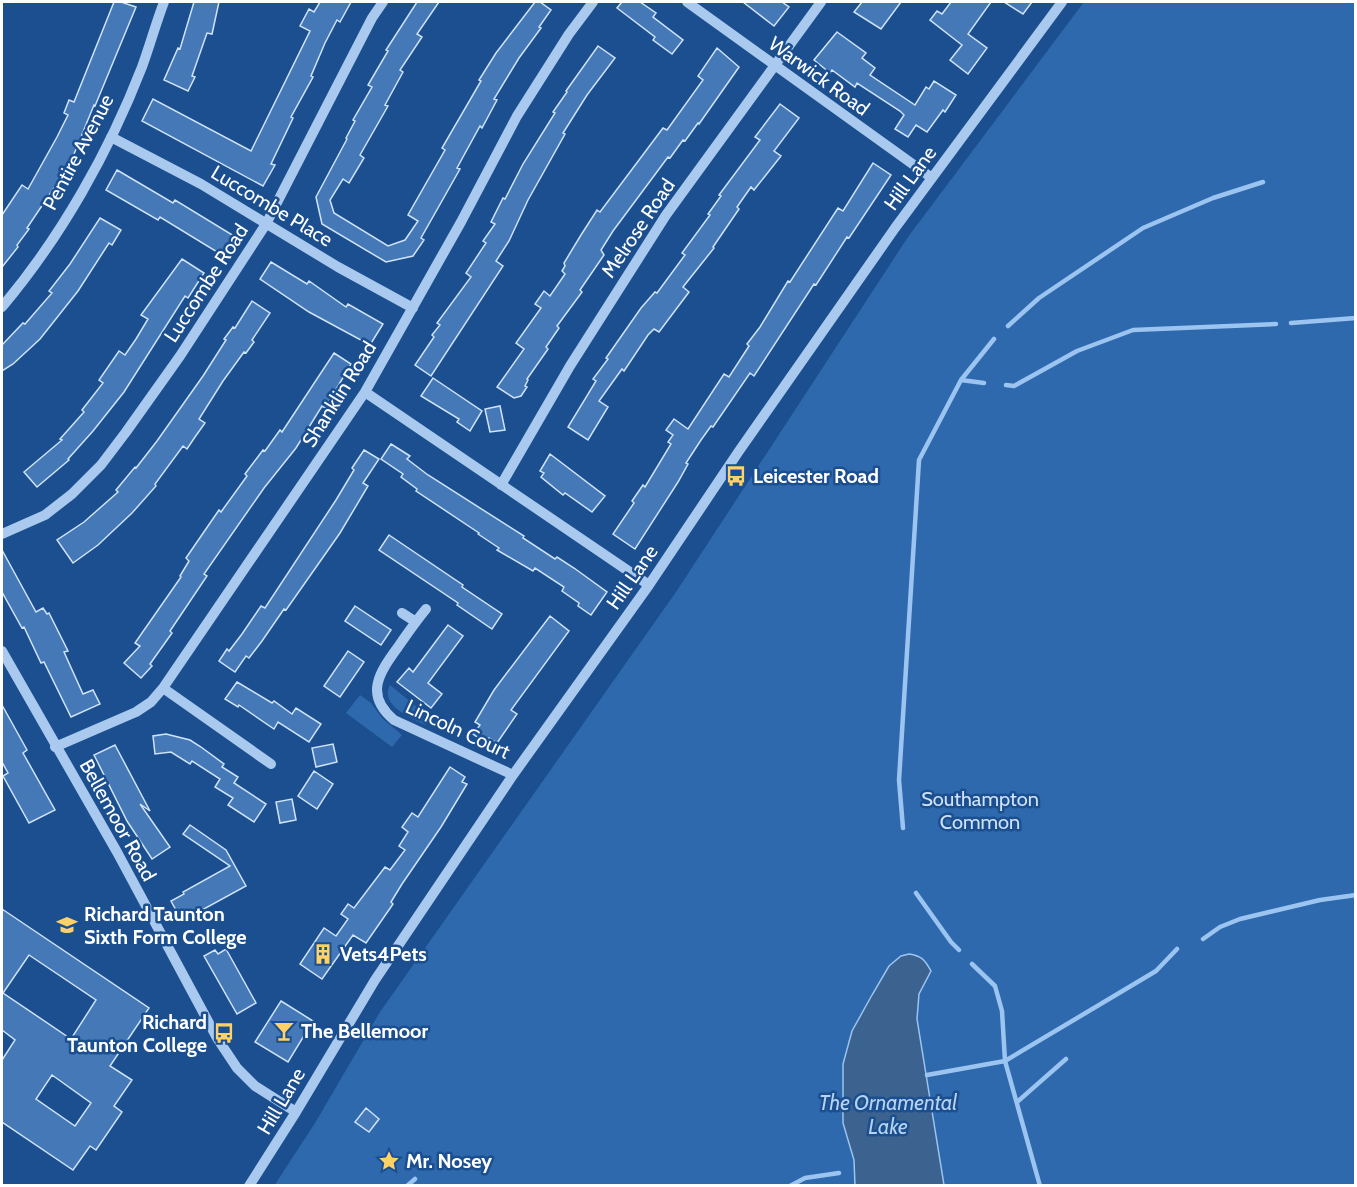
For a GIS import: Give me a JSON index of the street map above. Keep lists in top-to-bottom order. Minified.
{"streets":{"street":["Warwick Road","Pentire Avenue","Hill Lane","Luccombe Place","Melrose Road","Luccombe Road","Shanklin Road","Lincoln Court","Bellemoor Road"]},"crossings":[["Warwick Road","Hill Lane"],["Warwick Road","Melrose Road"],["Pentire Avenue","Luccombe Place"],["Hill Lane","Lincoln Court"],["Hill Lane","Bellemoor Road"],["Luccombe Place","Luccombe Road"],["Luccombe Place","Shanklin Road"],["Shanklin Road","Bellemoor Road"]],"water":["The Ornamental Lake"],"parks":["Southampton Common"],"places":{"bus stop":["Leicester Road","Richard Taunton College"],"school or university":["Richard Taunton Sixth Form College"],"building":["Vets4Pets"],"bar":["The Bellemoor"],"place":["Mr. Nosey"]}}
